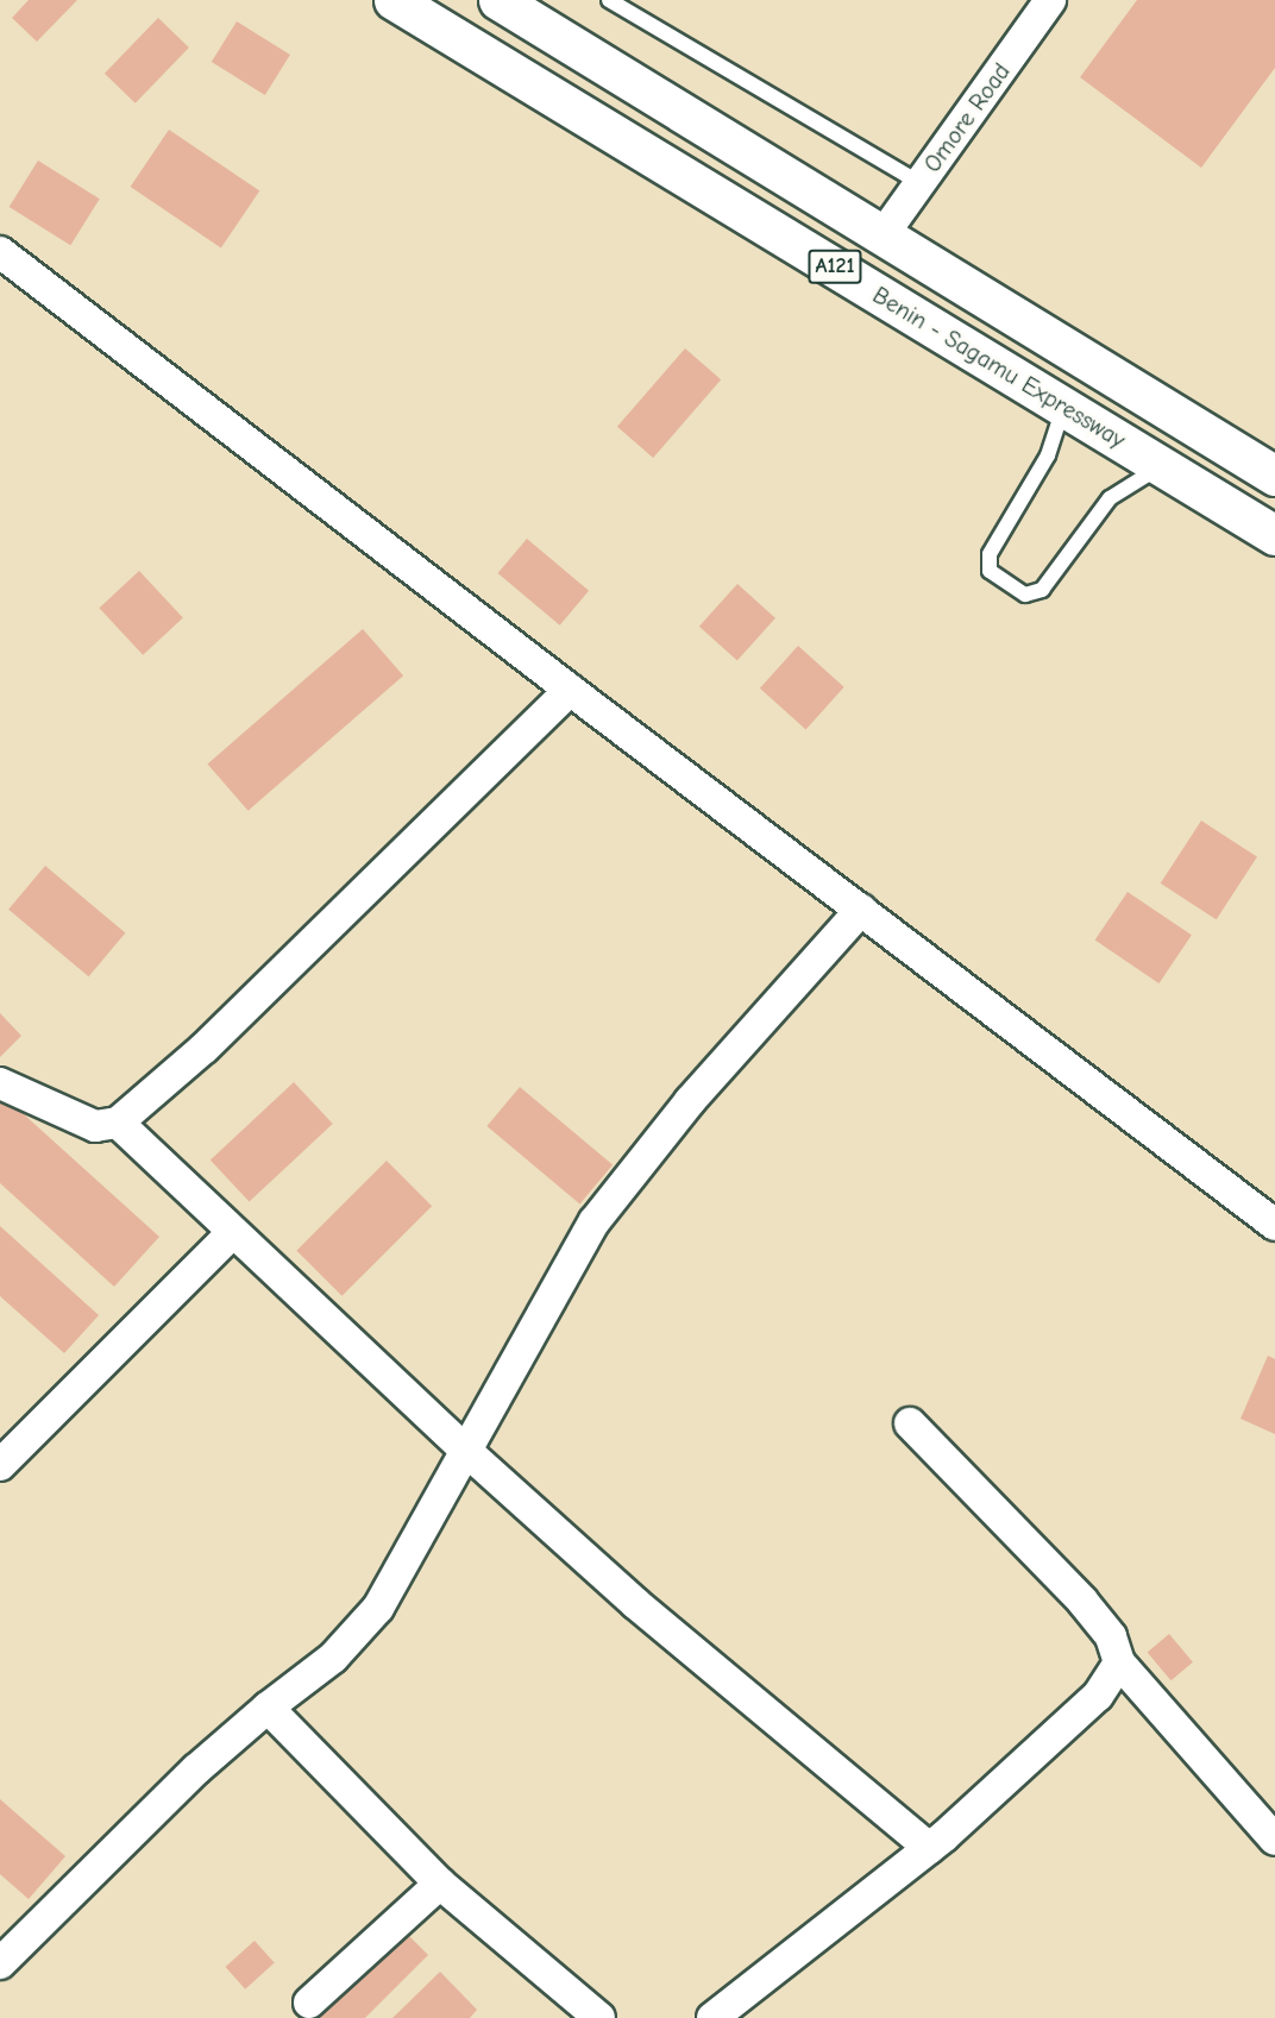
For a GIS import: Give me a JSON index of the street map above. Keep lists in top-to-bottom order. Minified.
{"streets":{"highway":["A121","Benin - Sagamu Expressway"],"street":["Omore Road"]},"crossings":[["Omore Road","A121"]]}
